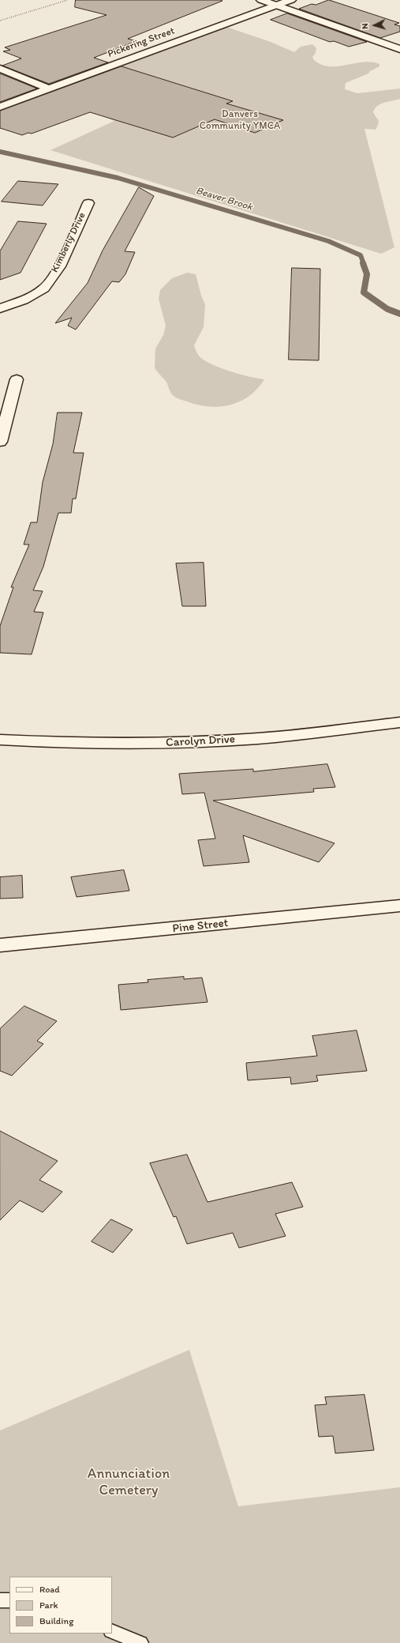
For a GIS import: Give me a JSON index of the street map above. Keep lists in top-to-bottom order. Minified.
{"streets":{"street":["Pickering Street","Kimberly Drive","Carolyn Drive","Pine Street"]},"water":["Beaver Brook"],"parks":["Danvers Community YMCA","Annunciation Cemetery"],"legend":["Road","Park","Building"],"north":"left"}
